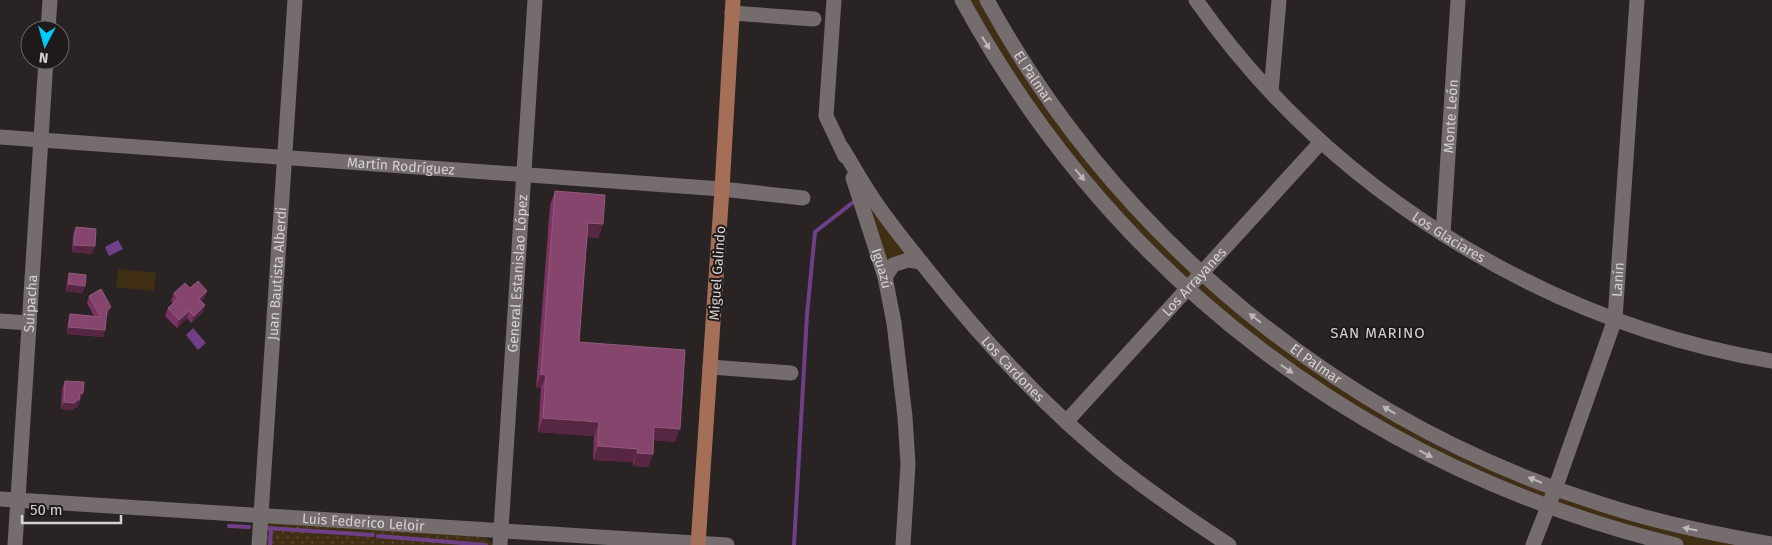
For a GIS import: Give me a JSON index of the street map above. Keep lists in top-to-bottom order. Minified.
{"streets":{"main road":["Miguel Galindo"],"street":["El Palmar","Monte León","Martín Rodríguez","Los Glaciares","Iguazú","Juan Bautista Alberdi","General Estanislao López","Lanín","Los Arrayanes","Suipacha","Los Cardones","Luis Federico Leloir"]},"crossings":[["El Palmar","Lanín"],["El Palmar","Los Arrayanes"],["Monte León","Los Glaciares"],["Martín Rodríguez","Juan Bautista Alberdi"],["Martín Rodríguez","General Estanislao López"],["Martín Rodríguez","Miguel Galindo"],["Martín Rodríguez","Suipacha"],["Los Glaciares","Lanín"],["Los Glaciares","Los Arrayanes"],["Iguazú","Los Cardones"],["Juan Bautista Alberdi","Luis Federico Leloir"],["General Estanislao López","Luis Federico Leloir"],["Miguel Galindo","Luis Federico Leloir"],["Los Arrayanes","Los Cardones"],["Suipacha","Luis Federico Leloir"]],"districts":["SAN MARINO"],"scale_bar":"50 m","north":"bottom"}
